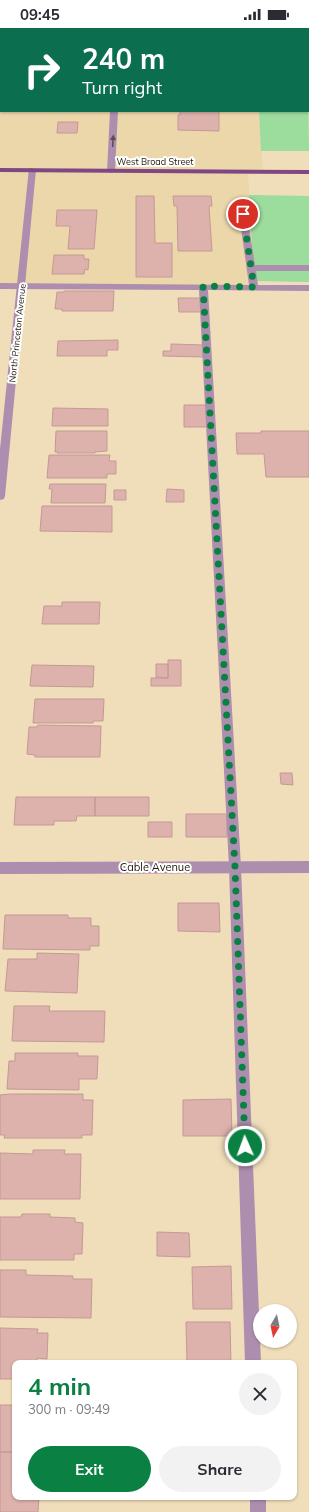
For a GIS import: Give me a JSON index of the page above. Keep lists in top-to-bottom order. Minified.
{"streets":{"main road":["West Broad Street"],"street":["North Princeton Avenue","Cable Avenue"]},"crossings":[["West Broad Street","North Princeton Avenue"]],"north":"bottom","page":{"status":"09:45","turn":["240 m","Turn right"],"heading":["4 min","300 m · 09:49"],"buttons":["Exit","Share"]}}
